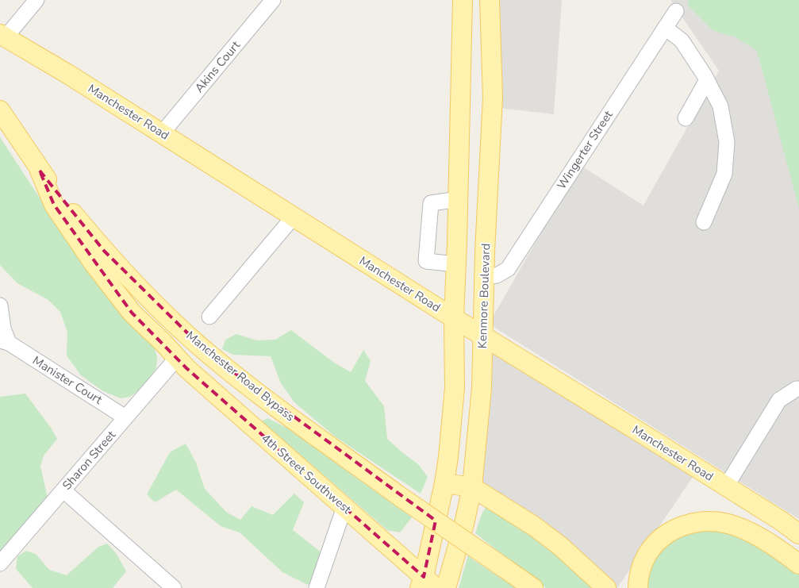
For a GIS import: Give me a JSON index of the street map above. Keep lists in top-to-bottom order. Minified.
{"streets":{"main road":["Manchester Road","Kenmore Boulevard","Manchester Road Bypass","4th Street Southwest"],"street":["Akins Court","Wingerter Street","Manister Court","Sharon Street"]},"crossings":[["Akins Court","Manchester Road"],["Manchester Road","Kenmore Boulevard"],["Wingerter Street","Kenmore Boulevard"],["Manchester Road Bypass","4th Street Southwest"],["Manister Court","Sharon Street"],["Sharon Street","4th Street Southwest"]]}
